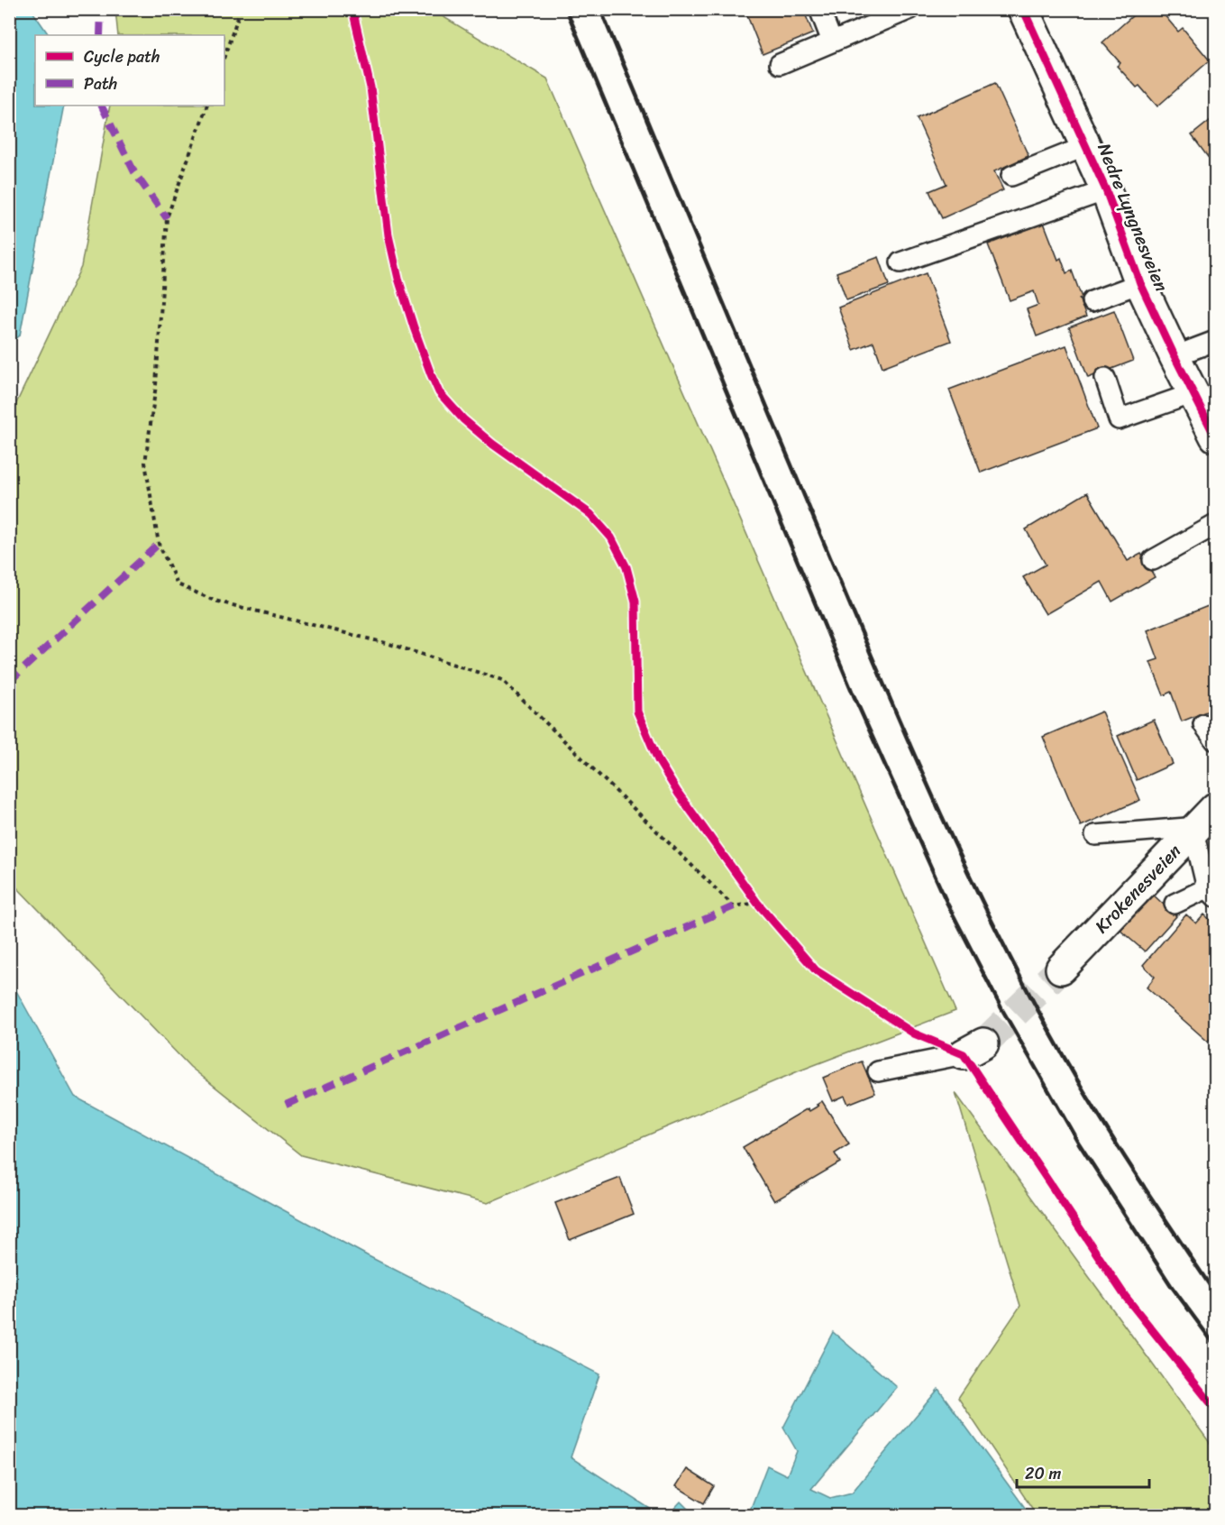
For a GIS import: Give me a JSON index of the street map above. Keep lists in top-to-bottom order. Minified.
{"streets":{"street":["Nedre Lyngnesveien","Krokenesveien"]},"legend":["Cycle path","Path"],"scale_bar":"20 m"}
